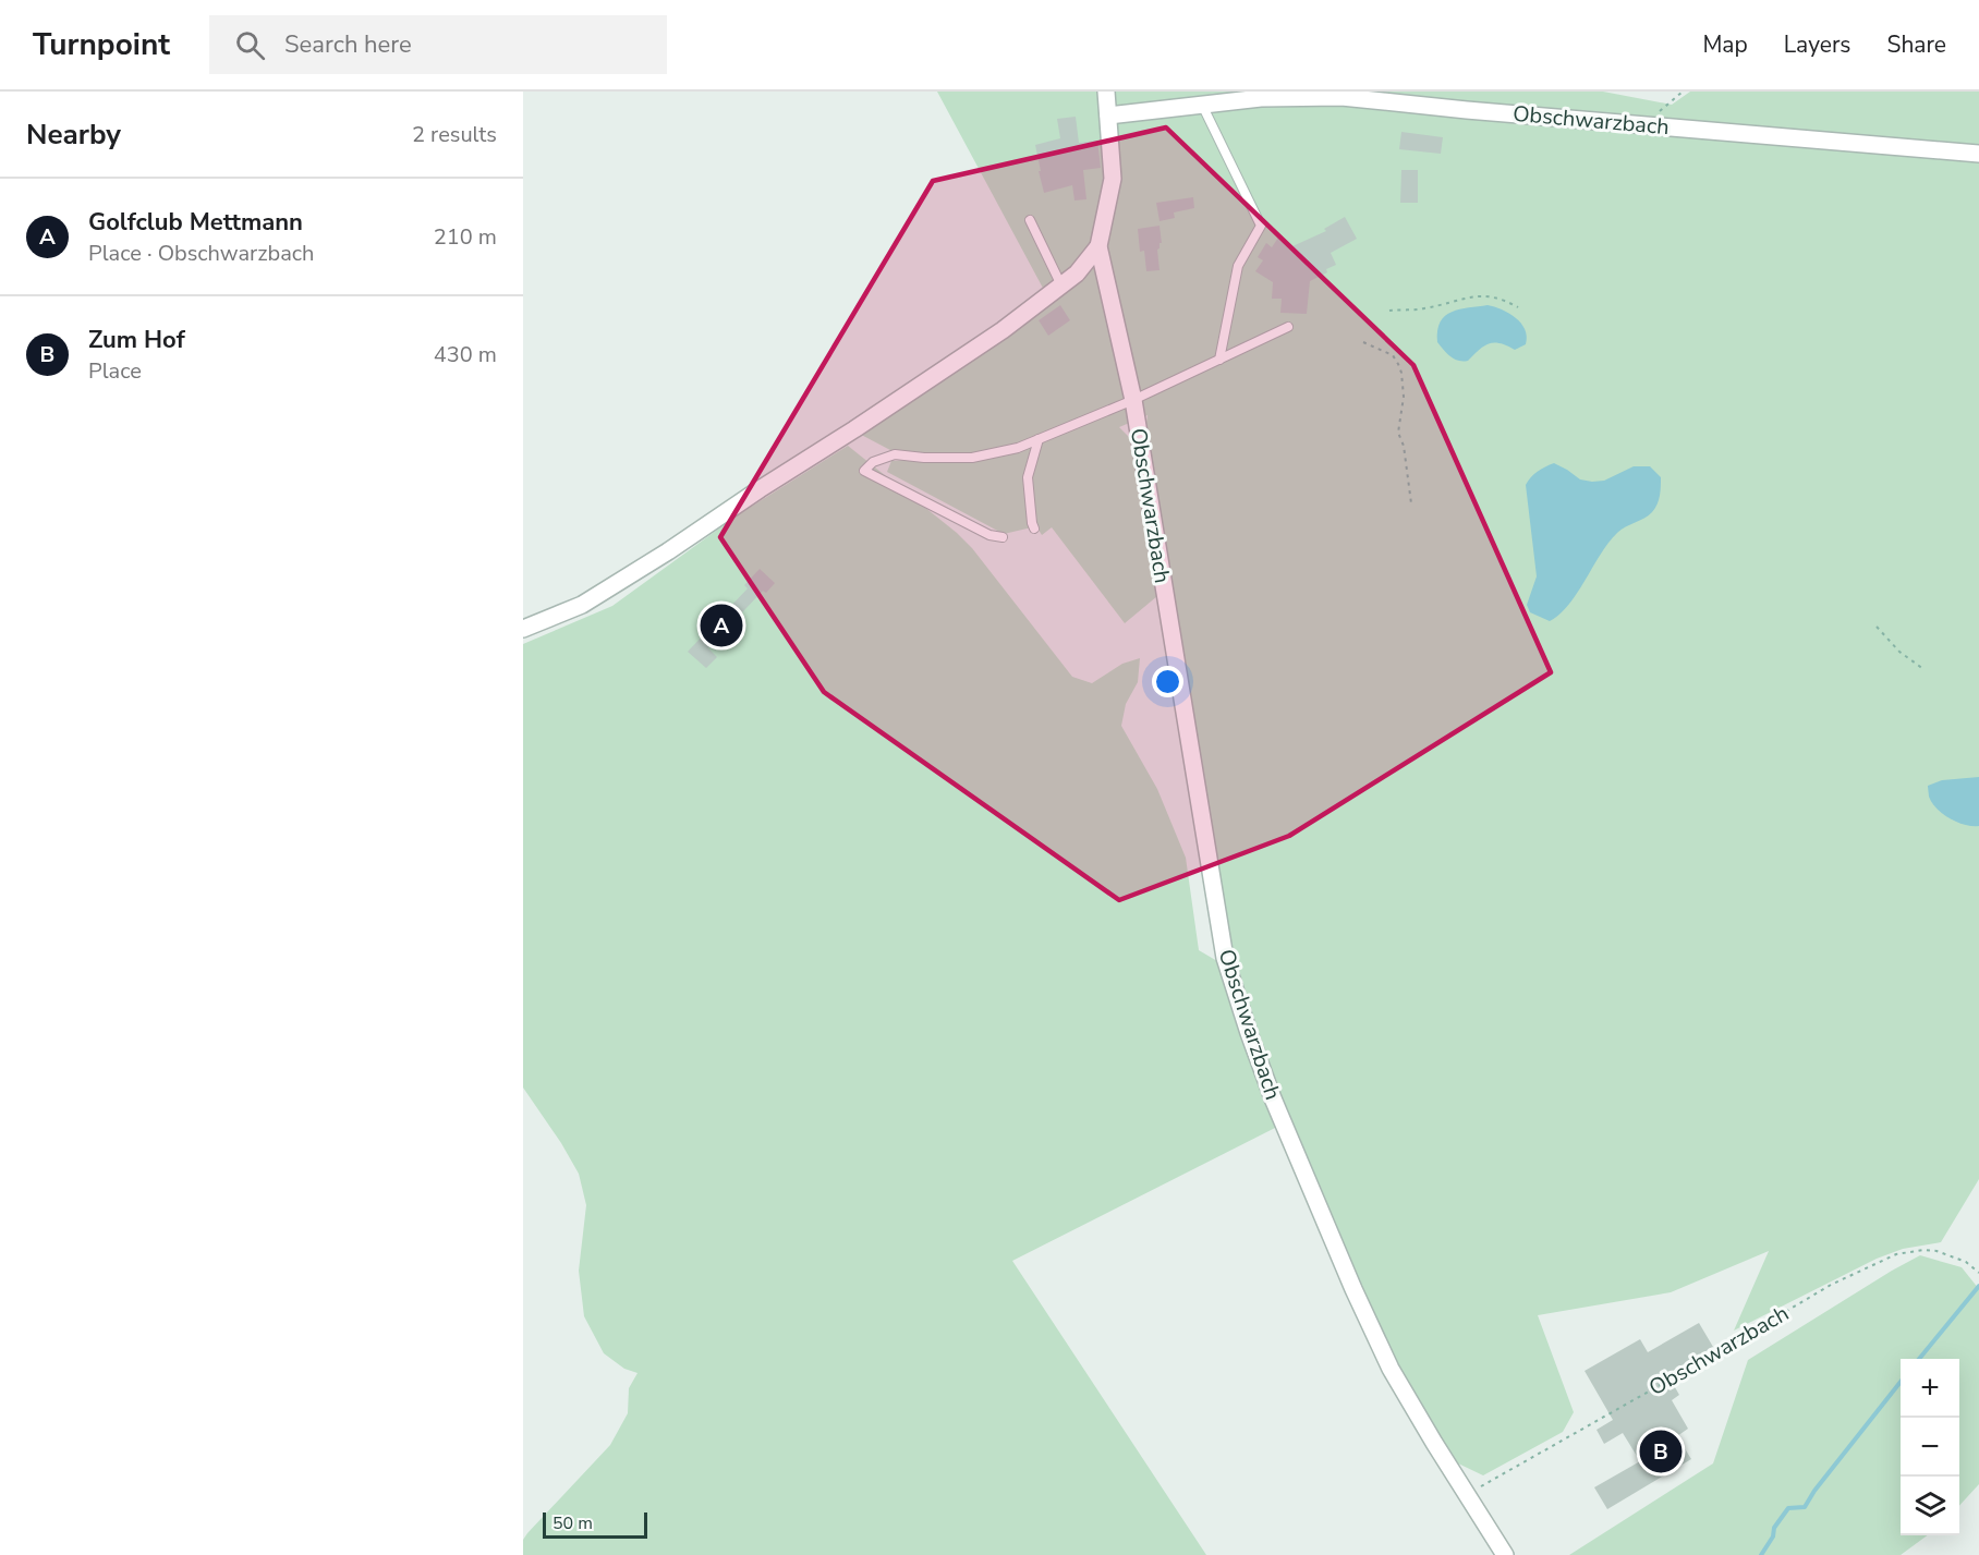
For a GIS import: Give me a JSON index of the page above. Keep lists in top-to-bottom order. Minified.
{"streets":{"street":["Obschwarzbach"]},"scale_bar":"50 m","page":{"header":"Turnpoint","search":"Search here","nav":["Map","Layers","Share"],"heading":["Nearby","2 results"],"list":[{"mark":"A","name":"Golfclub Mettmann","note":"Place · Obschwarzbach","value":"210 m"},{"mark":"B","name":"Zum Hof","note":"Place","value":"430 m"}],"pins":["A","B"],"map_buttons":["+","−"],"scale":"50 m"}}
